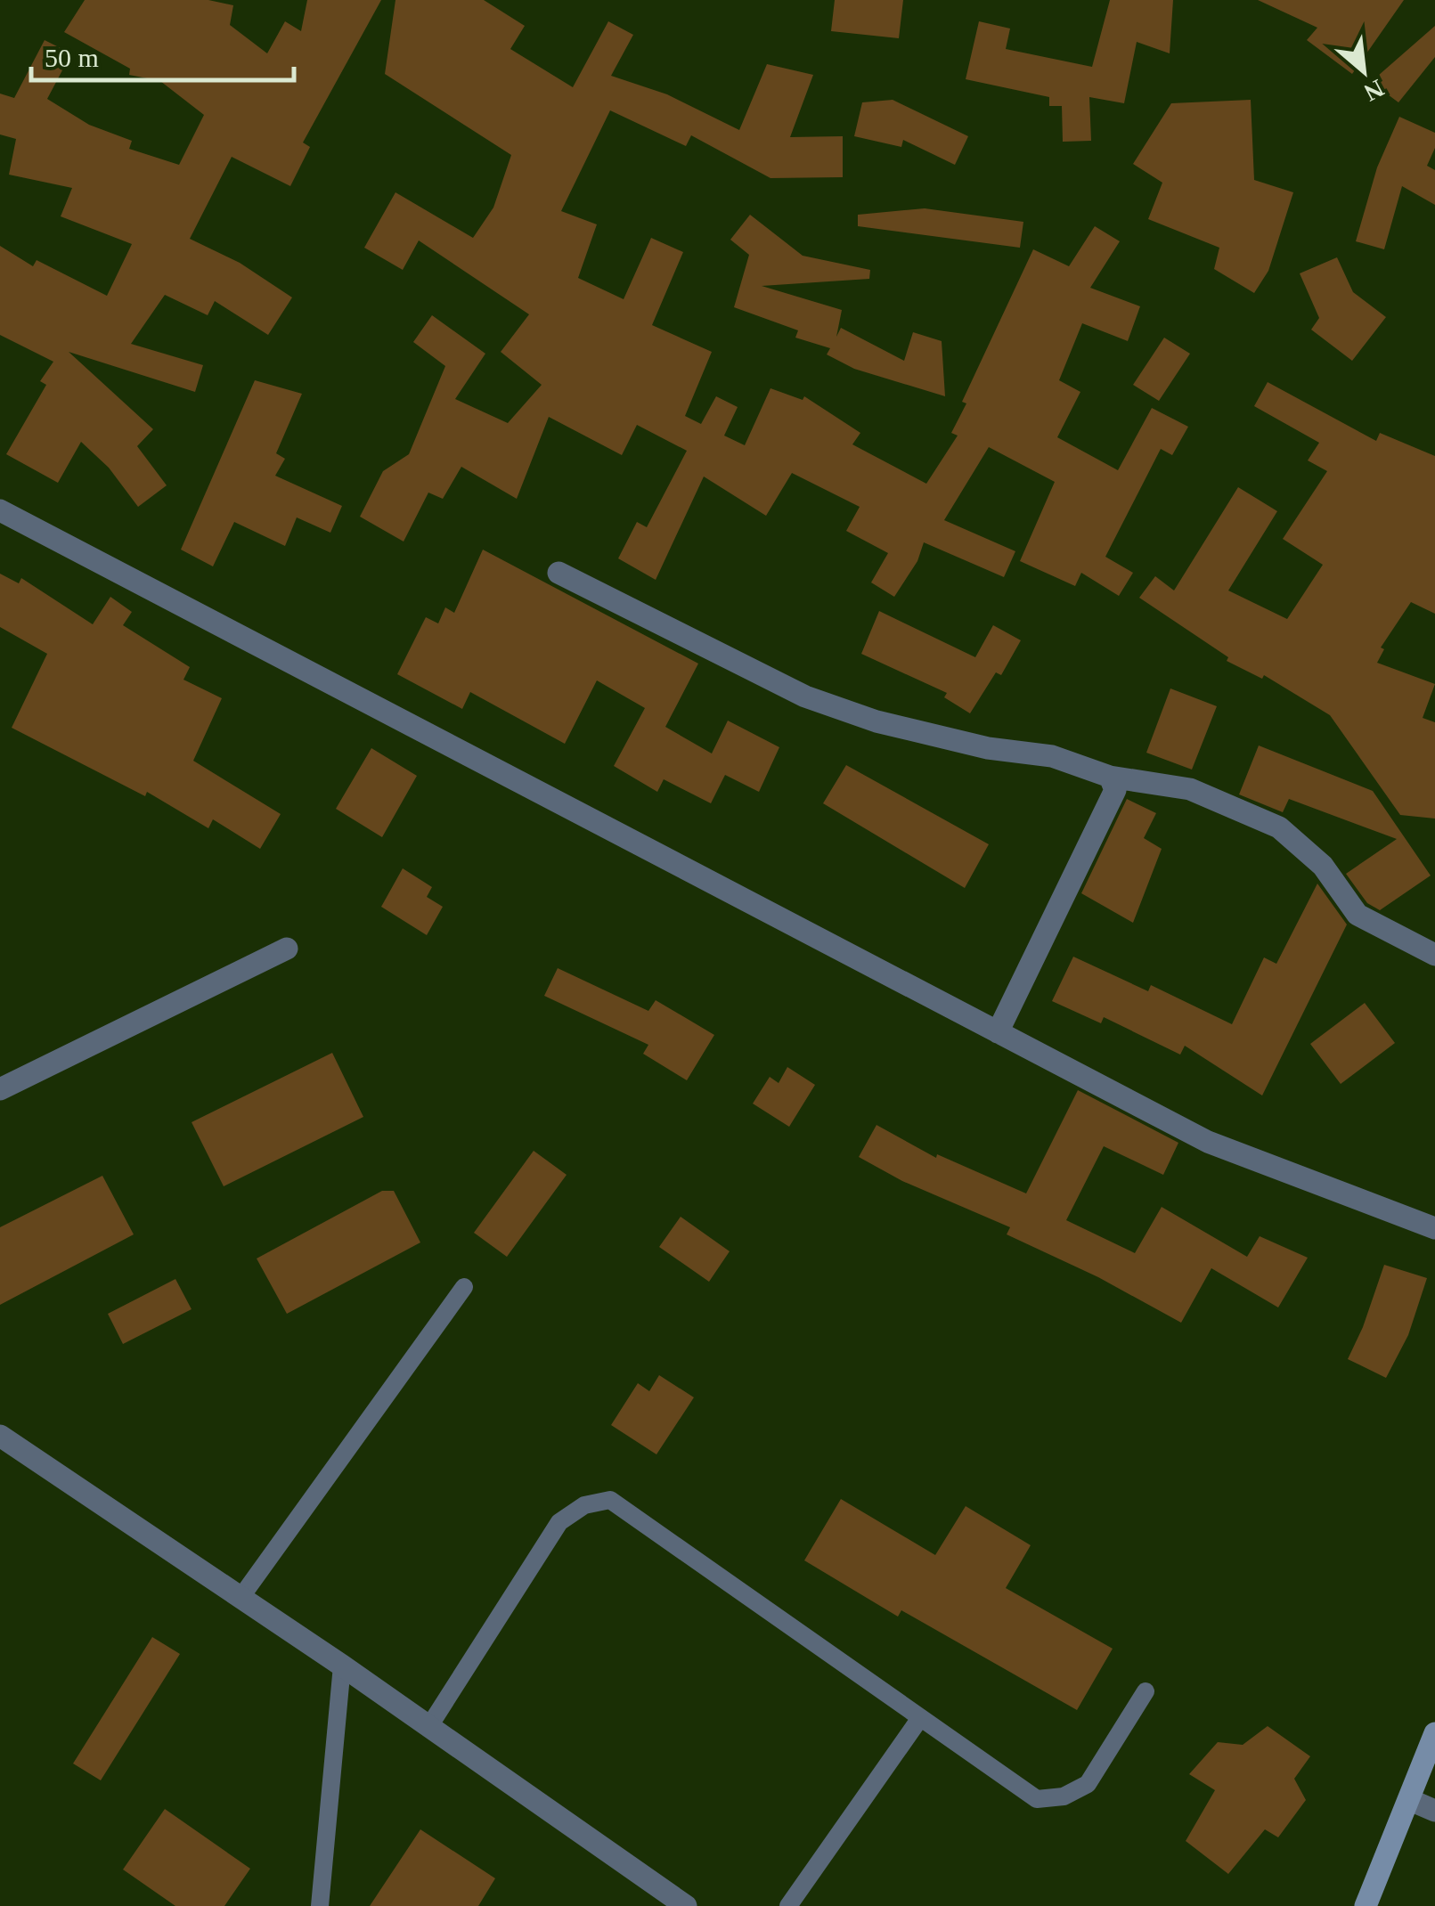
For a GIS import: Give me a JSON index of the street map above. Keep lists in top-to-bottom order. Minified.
{"scale_bar":"50 m","north":"bottom right"}
